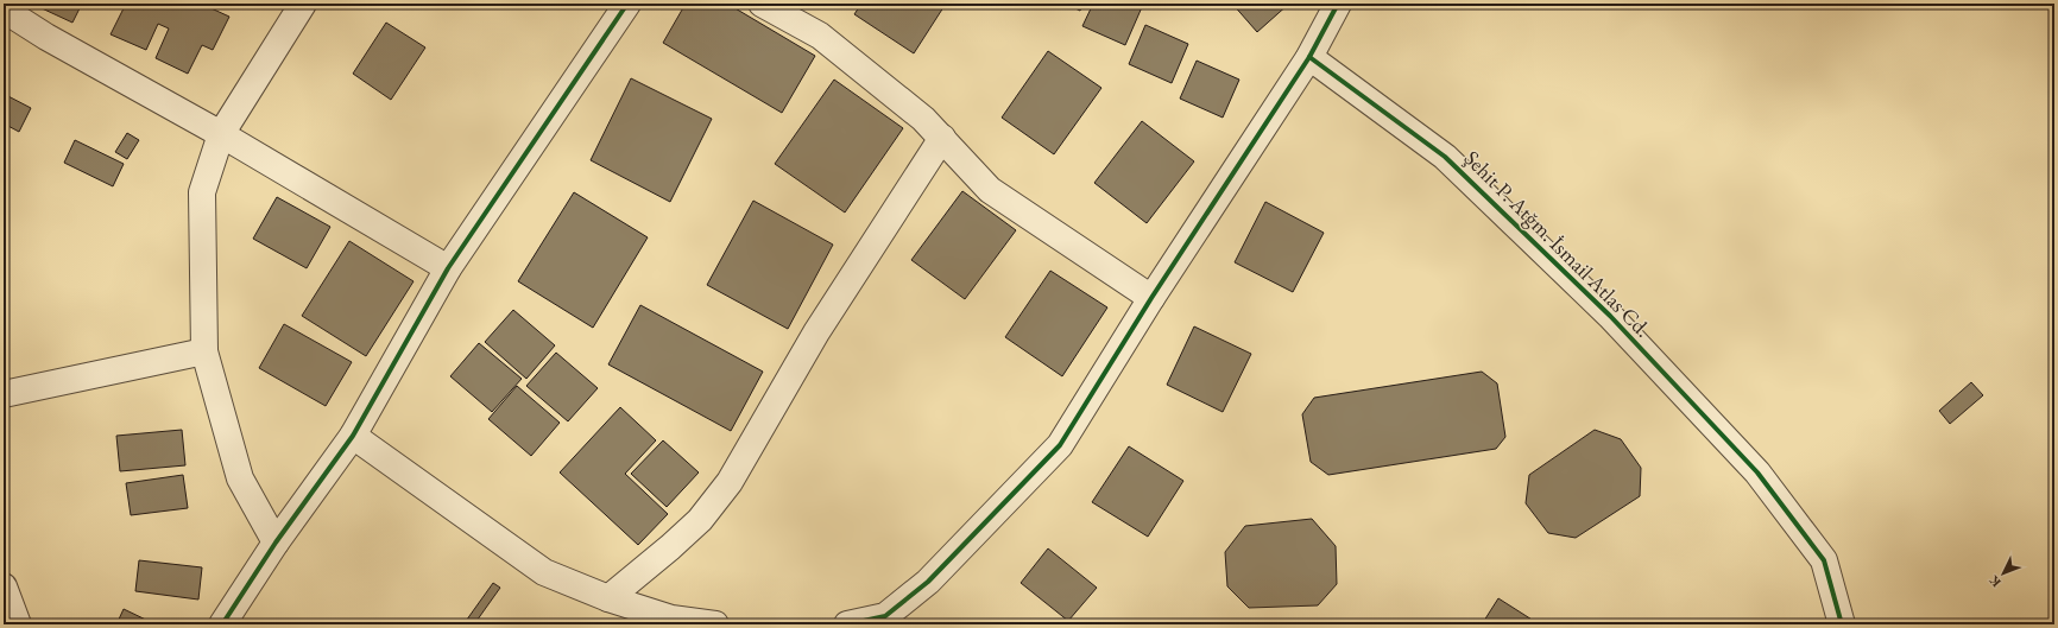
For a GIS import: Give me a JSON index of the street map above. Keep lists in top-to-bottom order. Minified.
{"streets":{"street":["Şehit P. Atğm. İsmail Atlas Cd."]},"north":"bottom left"}
